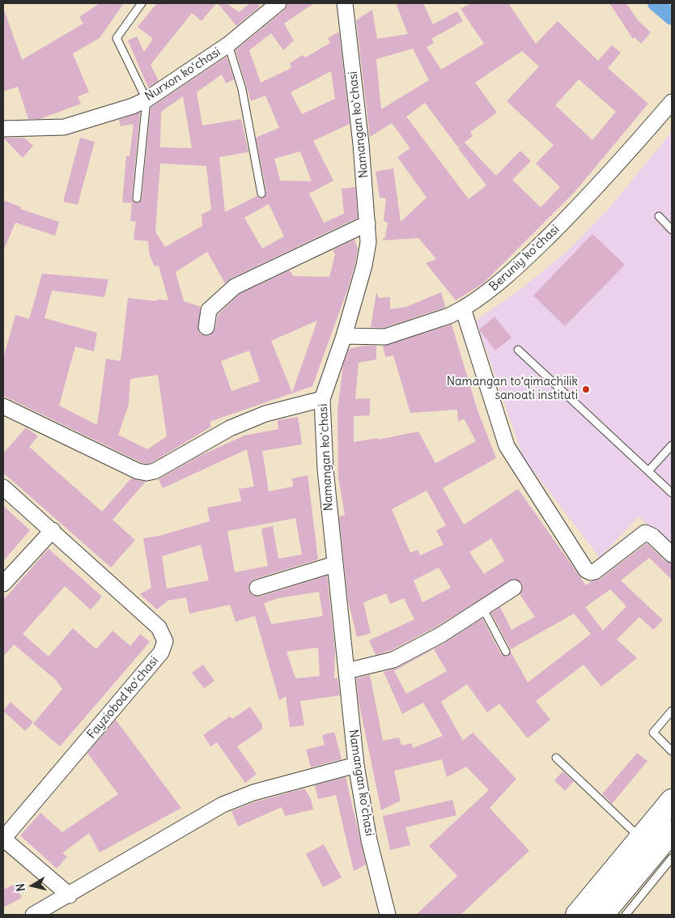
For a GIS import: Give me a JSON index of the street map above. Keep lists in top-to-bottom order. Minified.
{"streets":{"street":["Nurxon koʻchasi","Namangan koʻchasi","Beruniy koʻchasi","Fayziobod koʻchasi"]},"crossings":[["Namangan koʻchasi","Beruniy koʻchasi"]],"places":["Namangan to‘qimachilik sanoati instituti"],"north":"left"}
